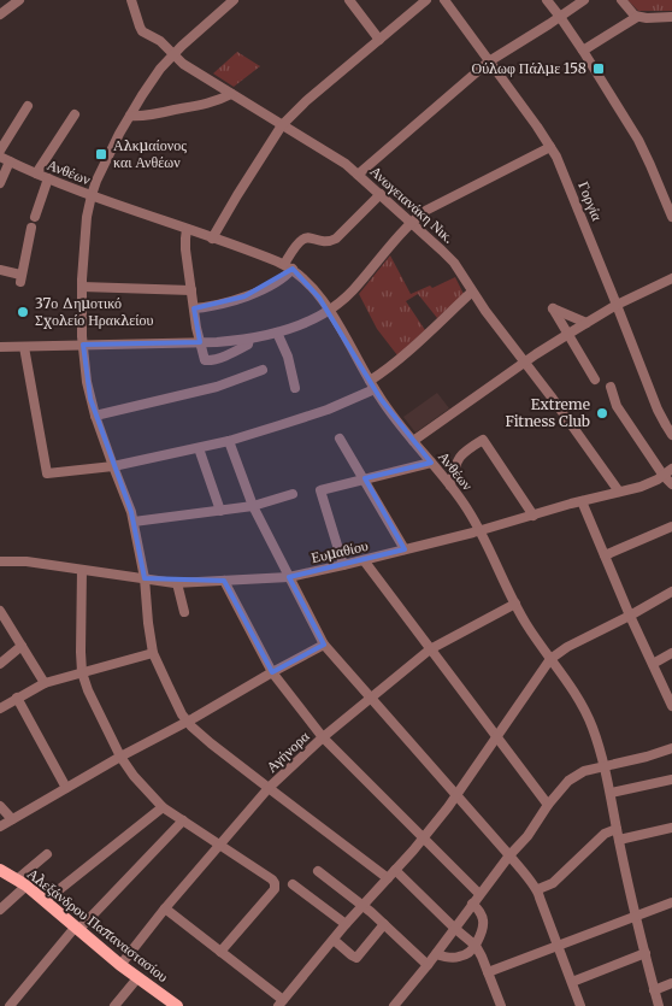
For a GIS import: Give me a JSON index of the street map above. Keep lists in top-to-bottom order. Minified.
{"streets":{"main road":["Αλεξάνδρου Παπαναστασίου"],"street":["Ανθέων","Γοργία","Ανωγειανάκη Νικ.","Ευμαθίου","Αγήνορα"]},"crossings":[["Ανθέων","Ευμαθίου"],["Ανθέων","Αγήνορα"],["Ανωγειανάκη Νικ.","Ευμαθίου"],["Αγήνορα","Αλεξάνδρου Παπαναστασίου"]],"places":{"transit":["Ούλωφ Πάλμε 158","Αλκμαίονος και Ανθέων"],"other":["37ο Δημοτικό Σχολείο Ηρακλείου","Extreme Fitness Club"]}}
